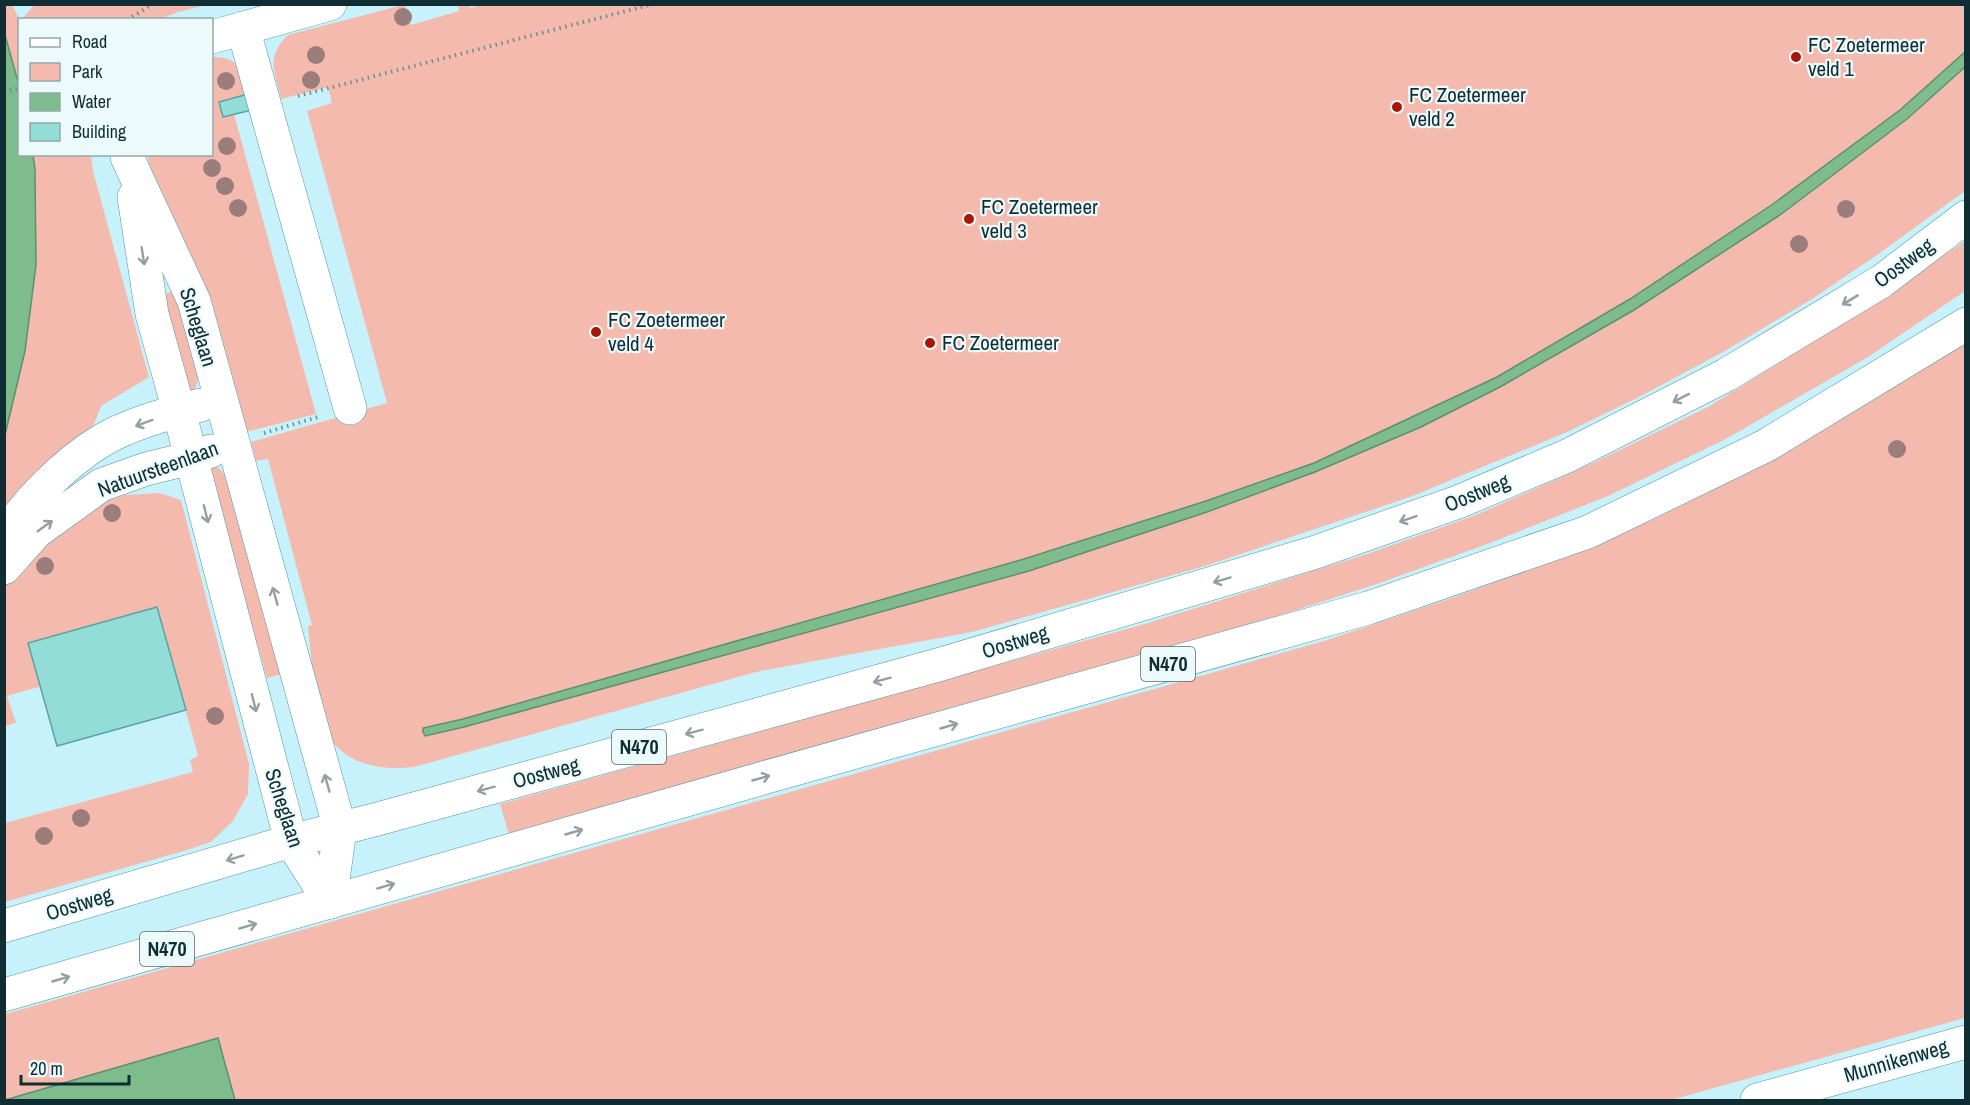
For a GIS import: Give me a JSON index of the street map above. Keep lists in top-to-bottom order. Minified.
{"streets":{"main road":["Oostweg","Scheglaan","Natuursteenlaan","N470","Munnikenweg"]},"crossings":[["Oostweg","Scheglaan"],["Scheglaan","Natuursteenlaan"],["Scheglaan","N470"]],"places":["FC Zoetermeer veld 1","FC Zoetermeer veld 2","FC Zoetermeer veld 3","FC Zoetermeer veld 4","FC Zoetermeer"],"legend":["Road","Park","Water","Building"],"scale_bar":"20 m"}
